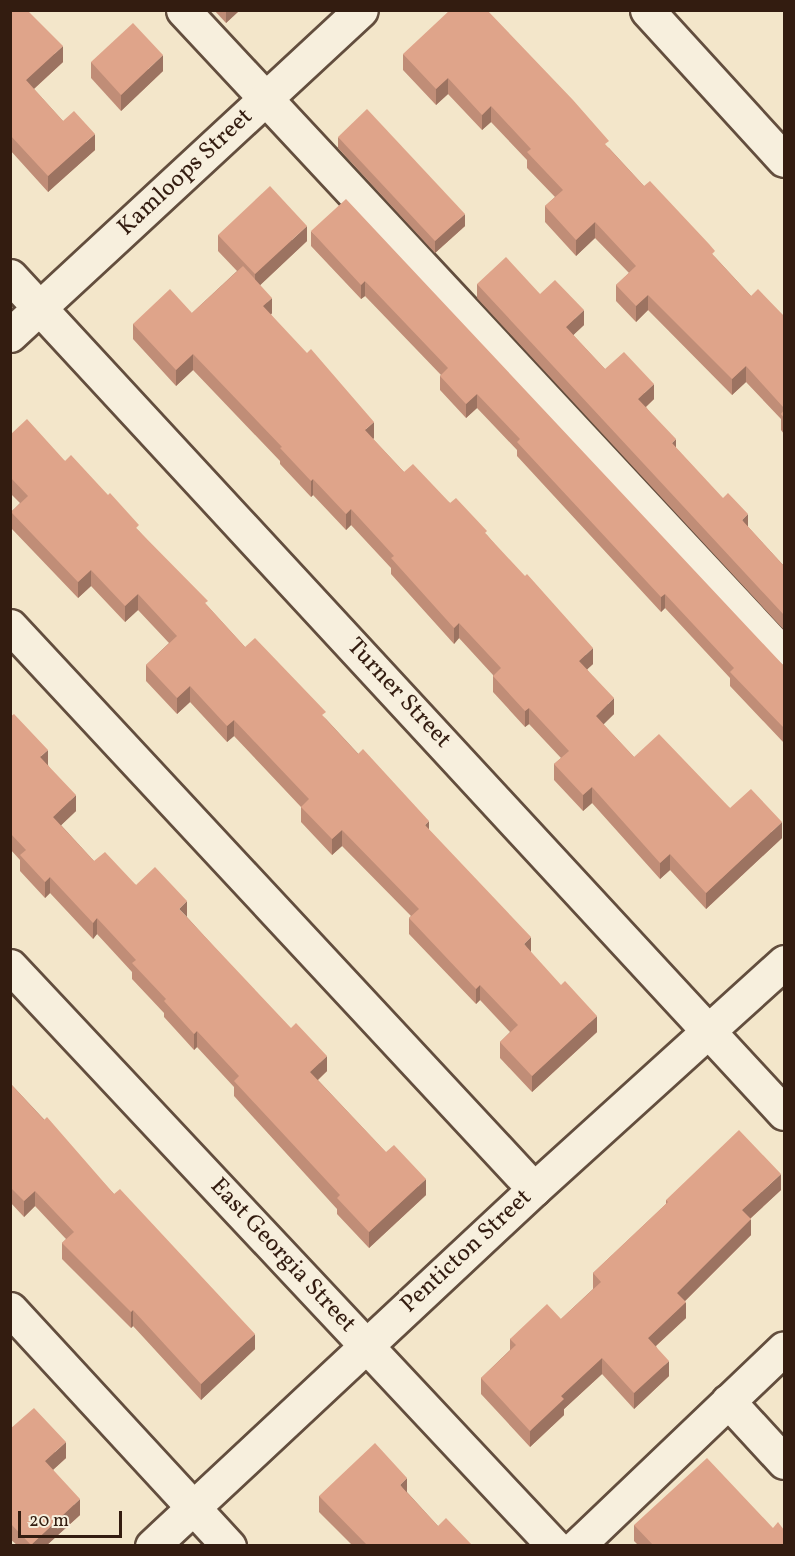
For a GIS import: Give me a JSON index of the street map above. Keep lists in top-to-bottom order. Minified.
{"streets":{"street":["Kamloops Street","Turner Street","Penticton Street","East Georgia Street"]},"crossings":[["Kamloops Street","Turner Street"],["Turner Street","Penticton Street"],["Penticton Street","East Georgia Street"]],"scale_bar":"20 m"}
